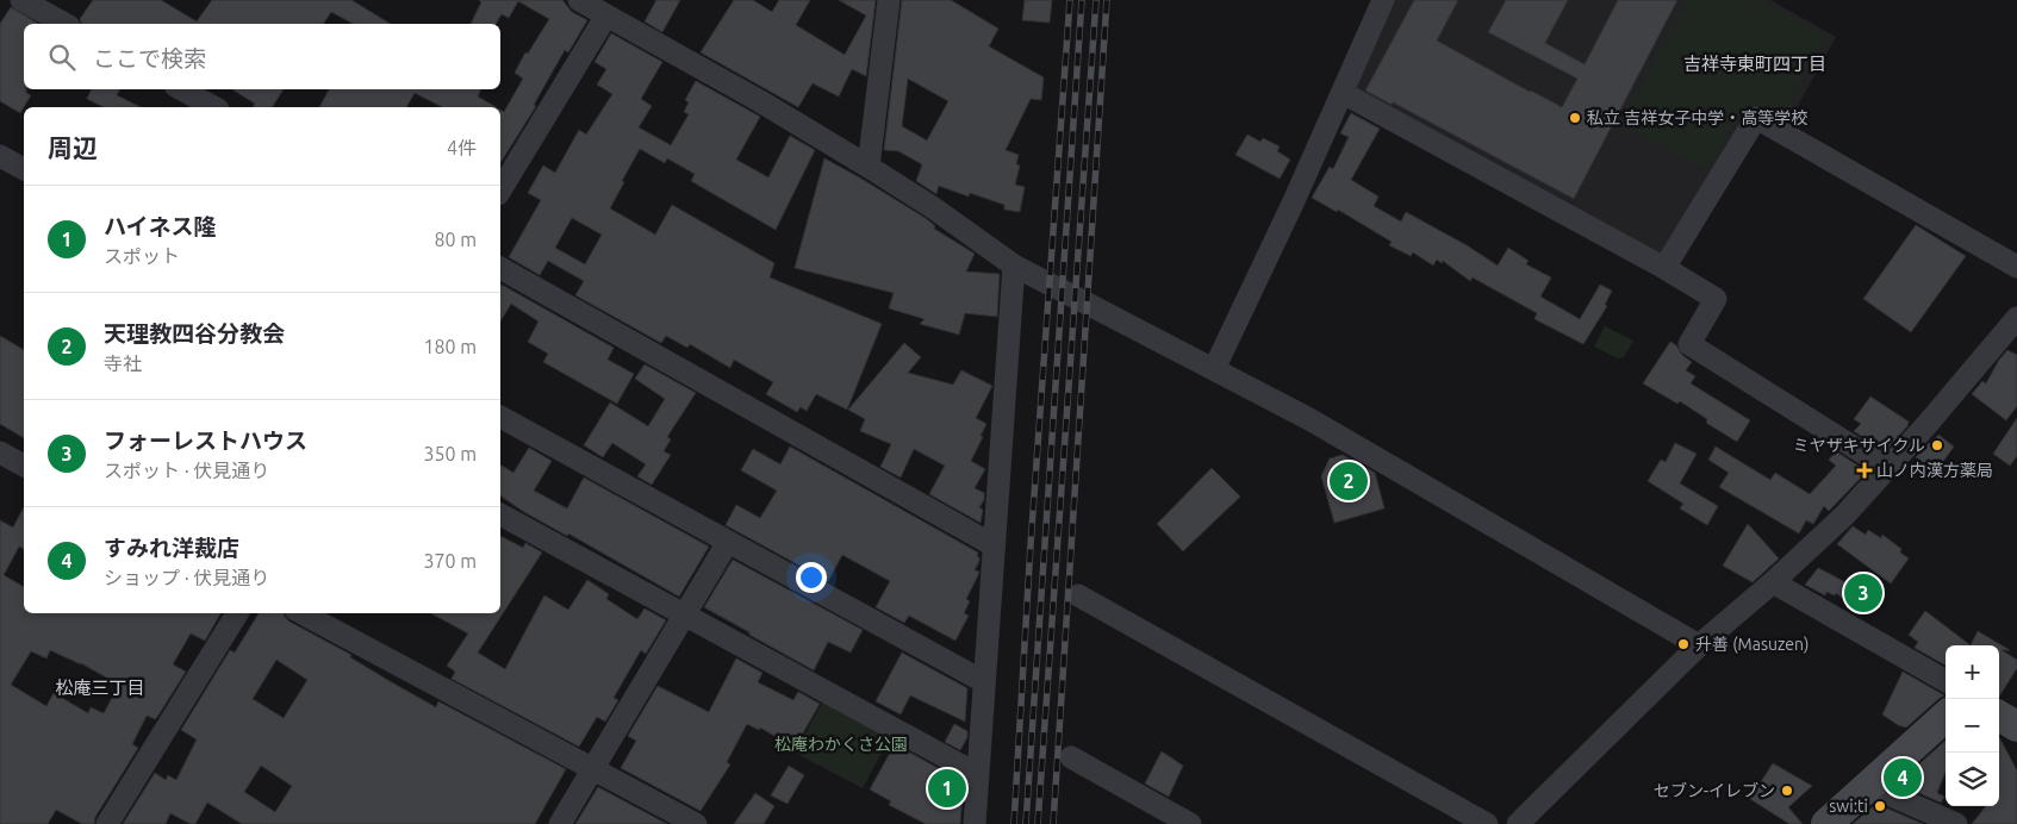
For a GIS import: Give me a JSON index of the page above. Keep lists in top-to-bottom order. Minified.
{"districts":["吉祥寺東町四丁目","松庵三丁目"],"parks":["松庵わかくさ公園"],"places":{"other":["私立 吉祥女子中学・高等学校","ミヤザキサイクル","升善 (Masuzen)","セブン-イレブン","swi:ti"],"health":["山ノ内漢方薬局"]},"page":{"search":"ここで検索","heading":["周辺","4件"],"list":[{"mark":"1","name":"ハイネス隆","note":"スポット","value":"80 m"},{"mark":"2","name":"天理教四谷分教会","note":"寺社","value":"180 m"},{"mark":"3","name":"フォーレストハウス","note":"スポット · 伏見通り","value":"350 m"},{"mark":"4","name":"すみれ洋裁店","note":"ショップ · 伏見通り","value":"370 m"}],"pins":["2","3","4","1"],"map_buttons":["+","−"]}}
